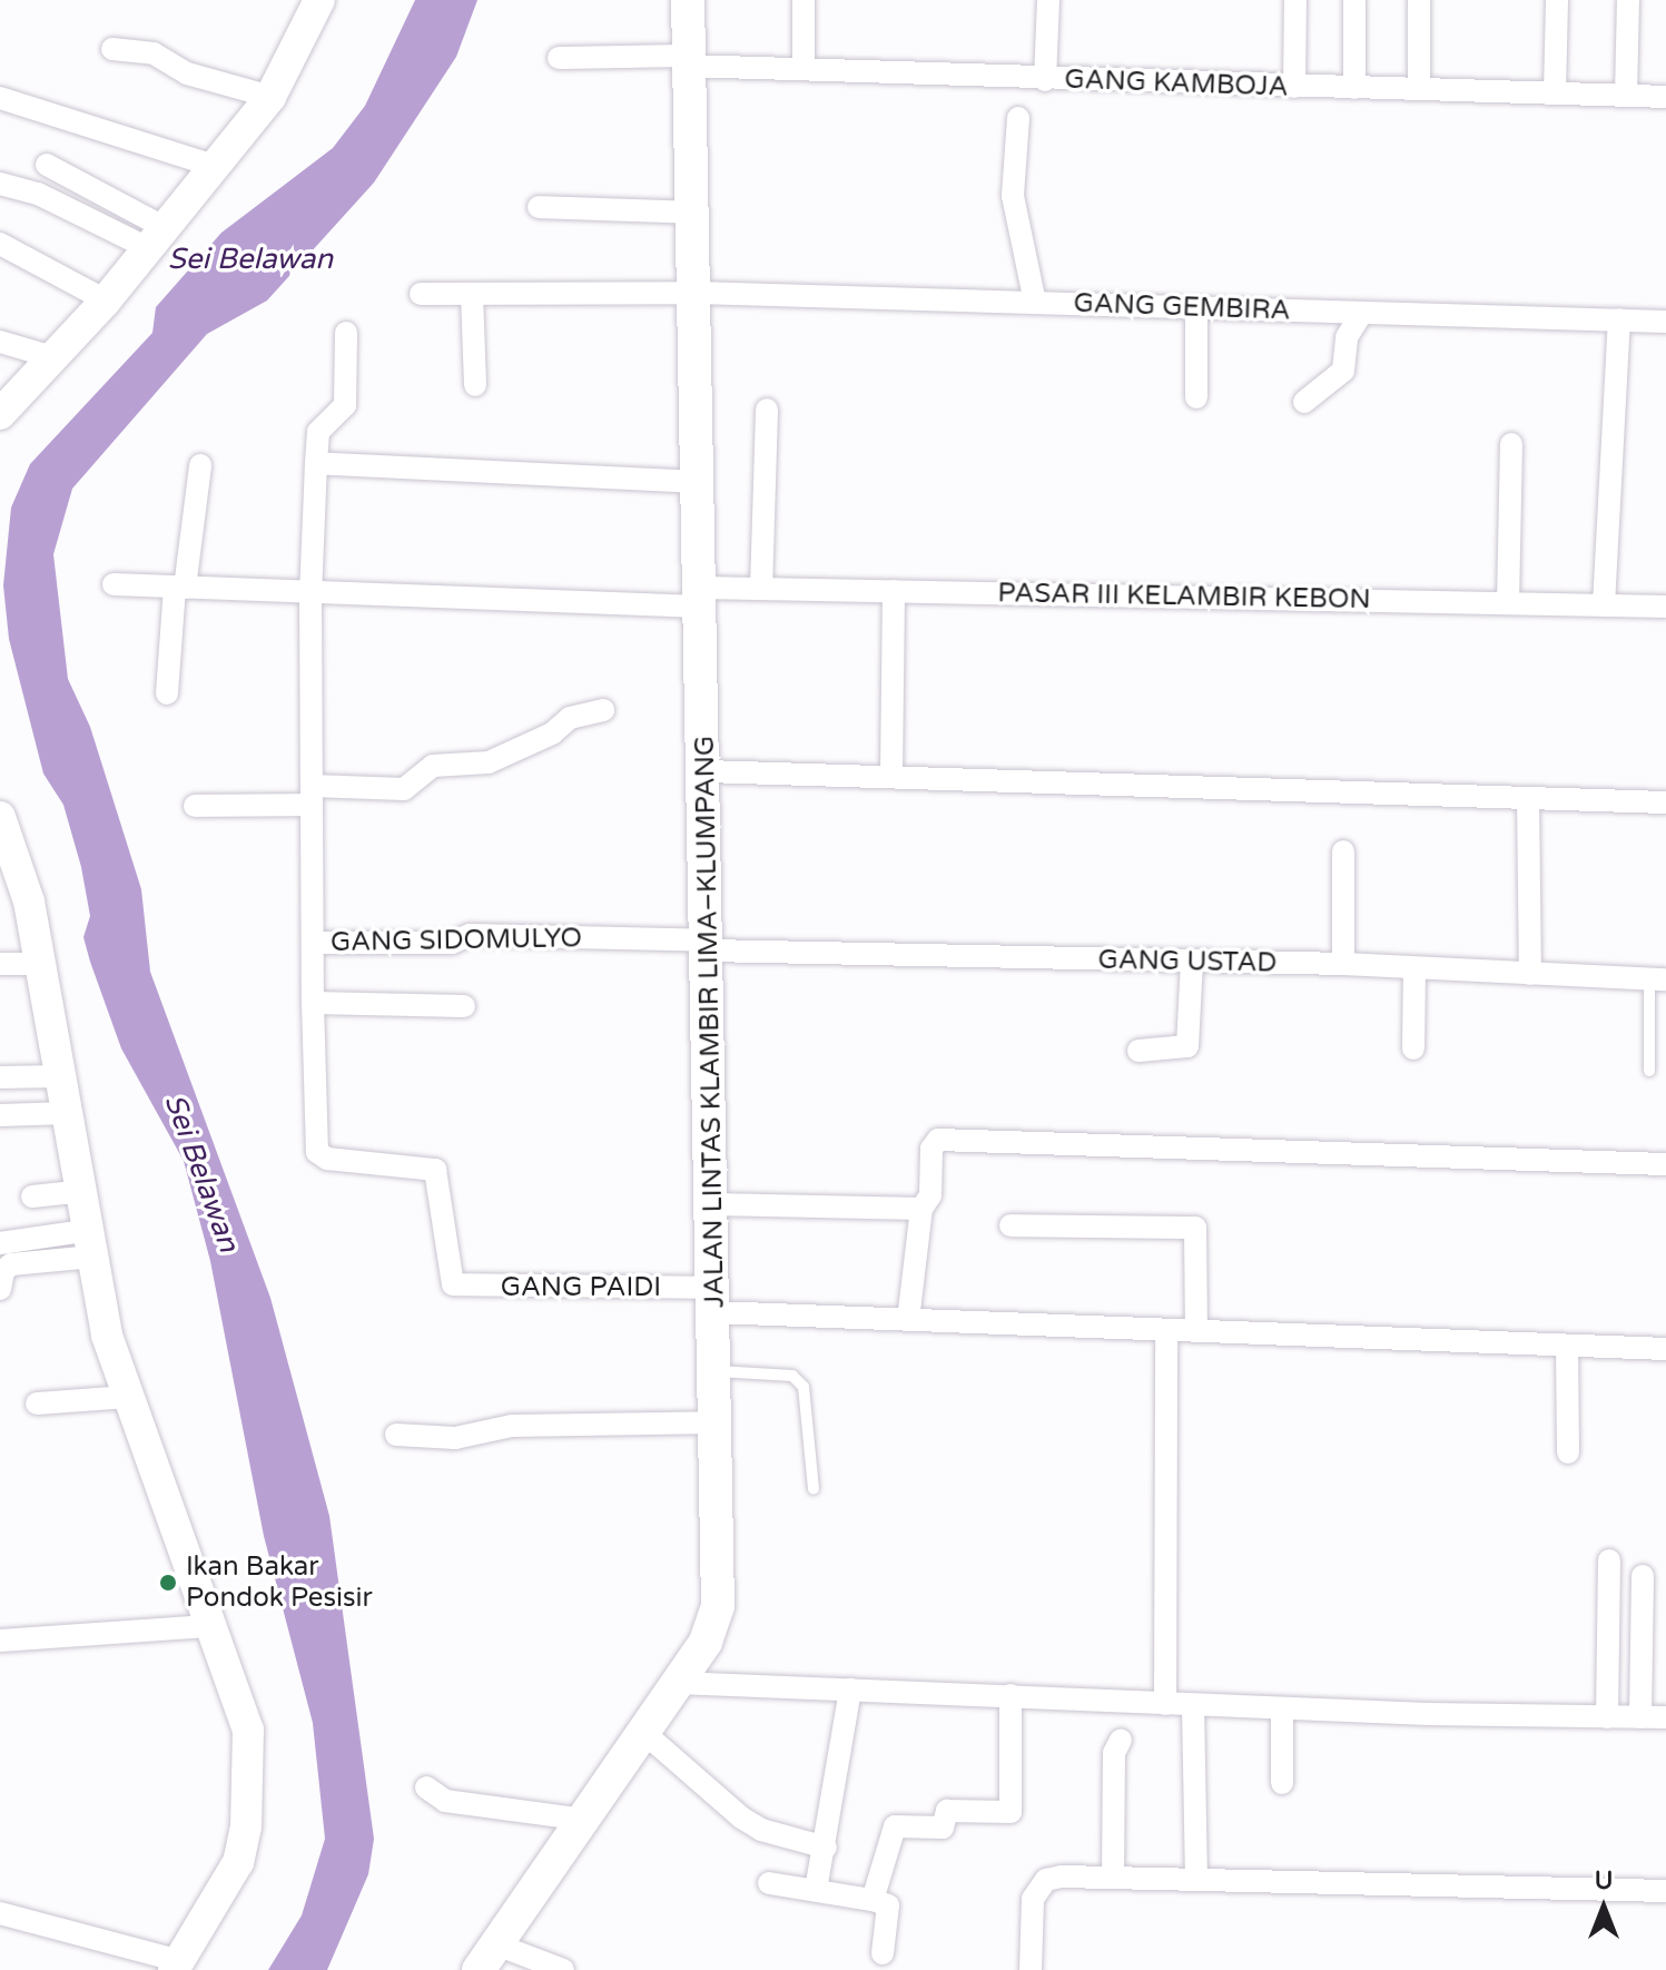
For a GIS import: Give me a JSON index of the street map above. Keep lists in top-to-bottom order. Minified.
{"streets":{"main road":["JALAN LINTAS KLAMBIR LIMA–KLUMPANG"],"street":["GANG KAMBOJA","GANG GEMBIRA","PASAR III KELAMBIR KEBON","GANG SIDOMULYO","GANG USTAD","GANG PAIDI"]},"crossings":[["GANG KAMBOJA","JALAN LINTAS KLAMBIR LIMA–KLUMPANG"],["GANG GEMBIRA","JALAN LINTAS KLAMBIR LIMA–KLUMPANG"],["PASAR III KELAMBIR KEBON","JALAN LINTAS KLAMBIR LIMA–KLUMPANG"],["GANG SIDOMULYO","GANG USTAD"],["GANG SIDOMULYO","JALAN LINTAS KLAMBIR LIMA–KLUMPANG"],["GANG USTAD","JALAN LINTAS KLAMBIR LIMA–KLUMPANG"],["JALAN LINTAS KLAMBIR LIMA–KLUMPANG","GANG PAIDI"]],"water":["Sei Belawan"],"places":["Ikan Bakar Pondok Pesisir"],"north":"top"}
